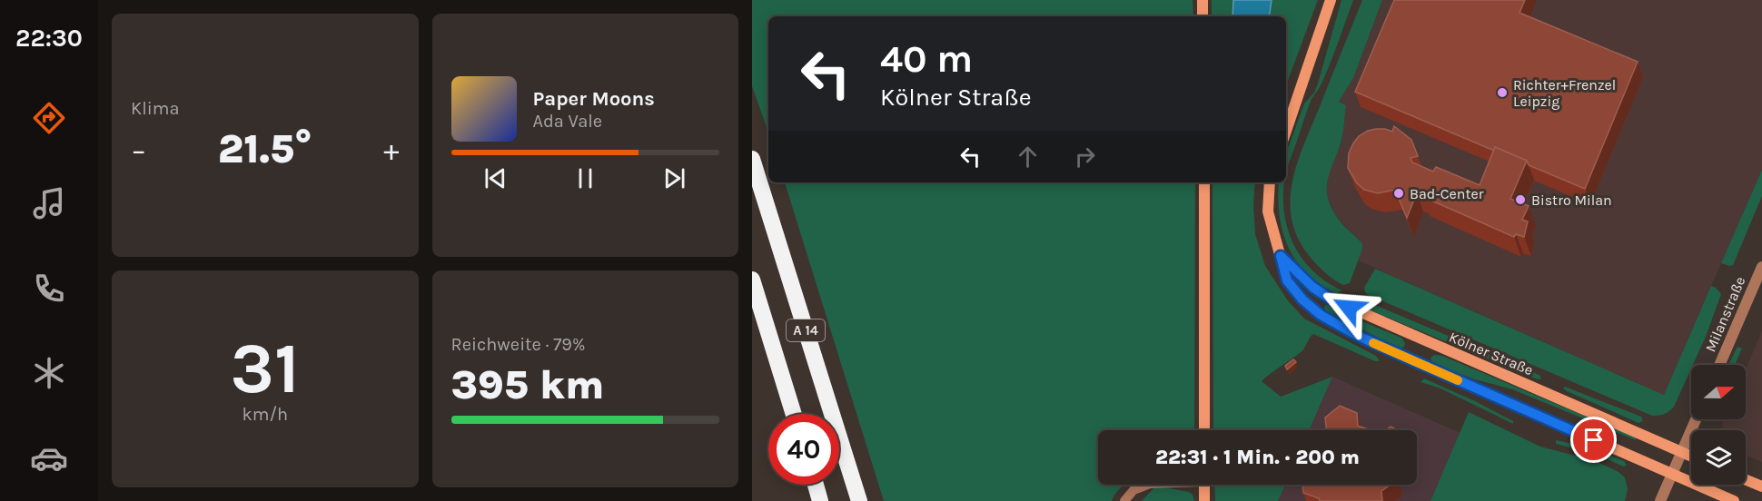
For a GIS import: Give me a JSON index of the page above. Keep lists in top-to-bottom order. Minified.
{"streets":{"highway":["A 14"],"street":["Milanstraße","Kölner Straße"]},"places":["Richter+Frenzel Leipzig","Bad-Center","Bistro Milan"],"north":"right","page":{"tabs":"22:30","tile":["Klima",["31","km/h"],["Reichweite · 79%","395 km"]],"turn":["40 m","Kölner Straße"],"song":["Paper Moons","Ada Vale"],"heat":["−","21.5°","+"],"limit":"40","trip":"22:31 · 1 Min. · 200 m"}}
